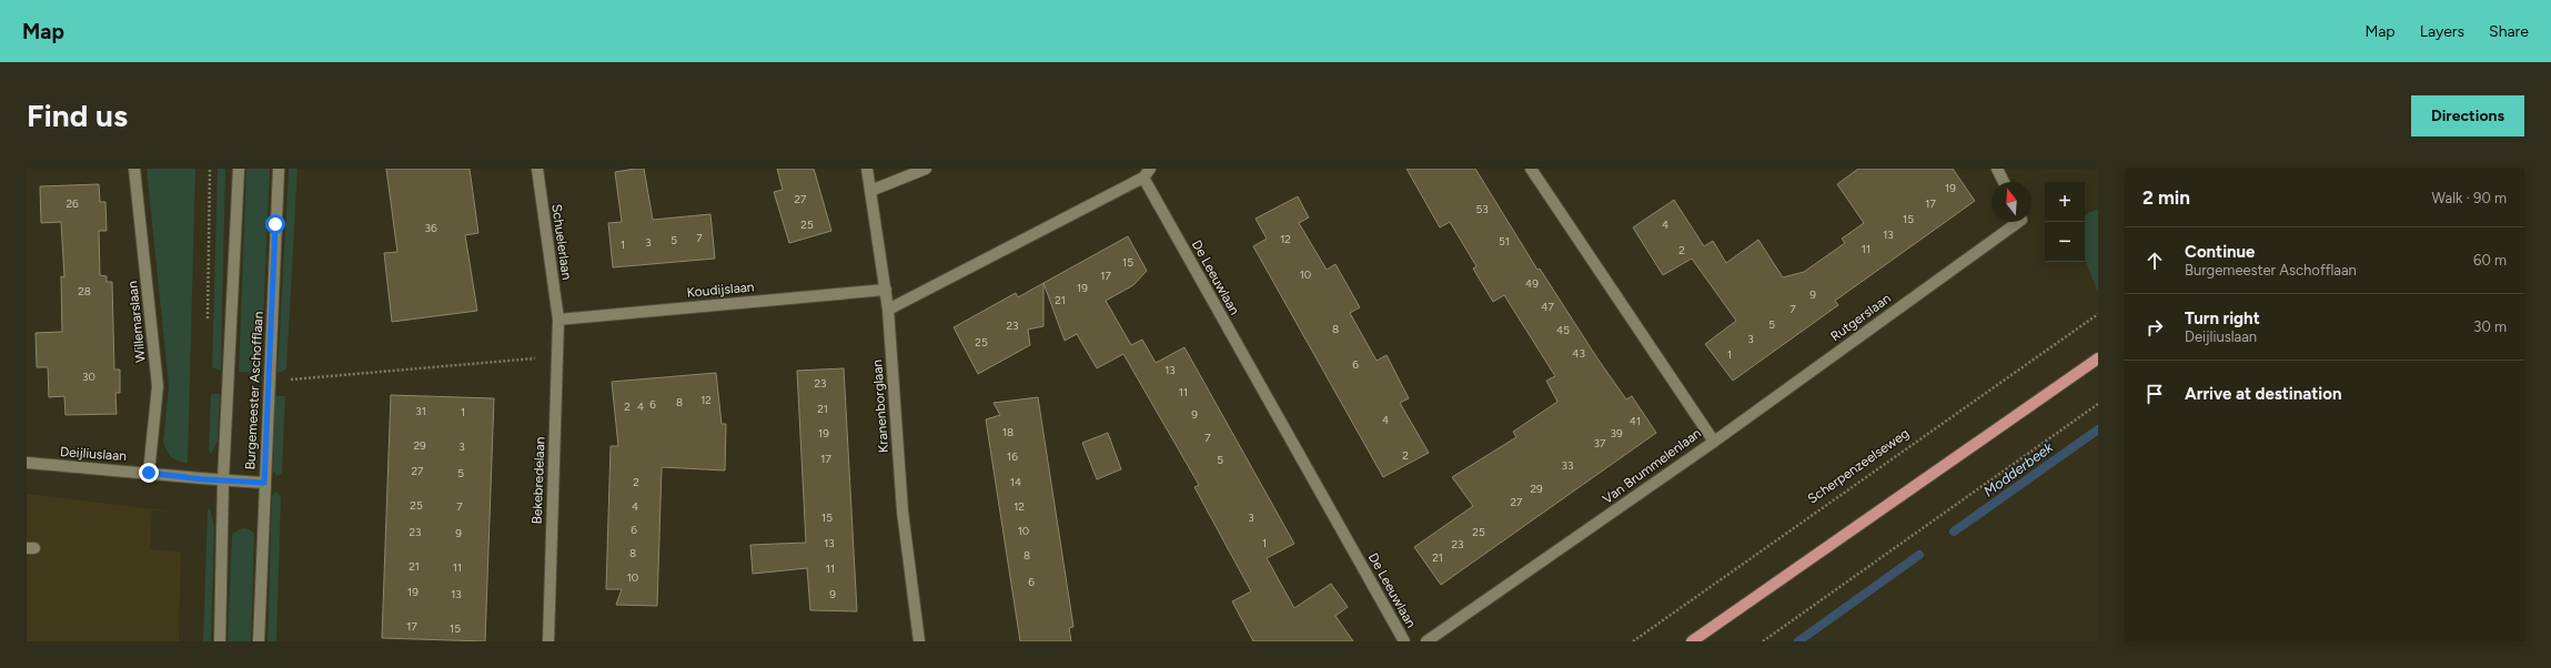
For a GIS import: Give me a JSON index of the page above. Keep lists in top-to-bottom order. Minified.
{"streets":{"street":["Schuelerlaan","De Leeuwlaan","Koudijslaan","Rutgerslaan","Willemarslaan","Burgemeester Aschofflaan","Kranenborglaan","Deijliuslaan","Van Brummelenlaan","Bekebredelaan"],"path":["Scherpenzeelseweg"]},"crossings":[["Schuelerlaan","Koudijslaan"],["Schuelerlaan","Bekebredelaan"],["De Leeuwlaan","Kranenborglaan"],["Koudijslaan","Kranenborglaan"],["Koudijslaan","Bekebredelaan"],["Rutgerslaan","Van Brummelenlaan"],["Willemarslaan","Deijliuslaan"],["Burgemeester Aschofflaan","Deijliuslaan"]],"water":["Modderbeek"],"house_numbers":["19","27","26","17","53","15","25","4","36","13","7","12","5","51","3","1","11","2","15","10","17","49","19","28","9","21","47","7","5","23","8","45","3","25","43","1","6","13","30","23","11","12","8","6","2","4","21","31","1","9","4","41","18","19","39","7","37","29","3","2","16","17","5","33","27","5","2","14","29","27","25","7","4","12","15","3","6","10","23","25","9","13","1","23","8","8","21","21","11","11","10","6","19","13","9","17","15"],"north":"top","page":{"header":"Map","nav":["Map","Layers","Share"],"buttons":"Directions","title":"Find us","heading":["2 min","Walk · 90 m"],"map_buttons":["+","−"],"list":[["Continue","Burgemeester Aschofflaan","60 m"],["Turn right","Deijliuslaan","30 m"],"Arrive at destination"]}}
